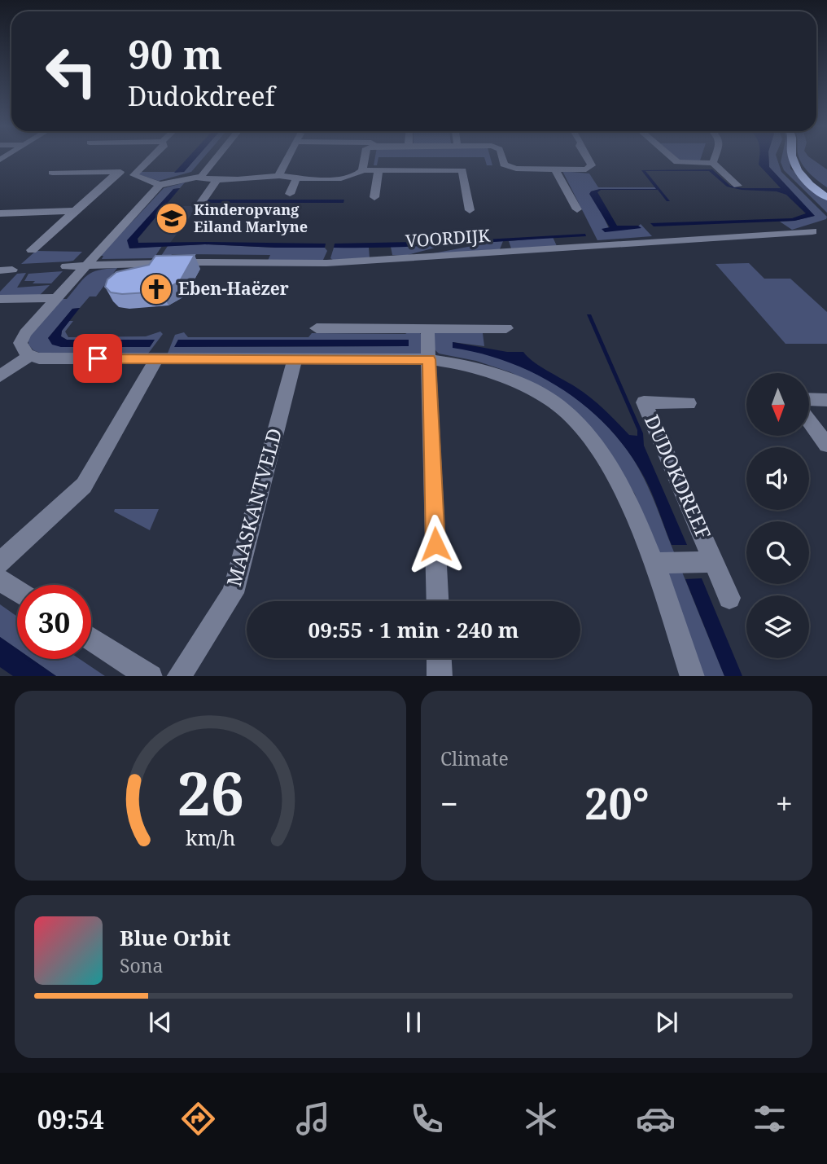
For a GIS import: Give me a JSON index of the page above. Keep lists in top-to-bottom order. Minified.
{"streets":{"street":["VOORDIJK","DUDOKDREEF","MAASKANTVELD"]},"places":{"school or university":["Kinderopvang Eiland Marlyne"],"church":["Eben-Haëzer"]},"north":"bottom","page":{"turn":["90 m","Dudokdreef"],"limit":"30","trip":"09:55 · 1 min · 240 m","tile":"Climate","heat":["−","20°","+"],"song":["Blue Orbit","Sona"],"tabs":"09:54","gauge":["26","km/h"]}}
